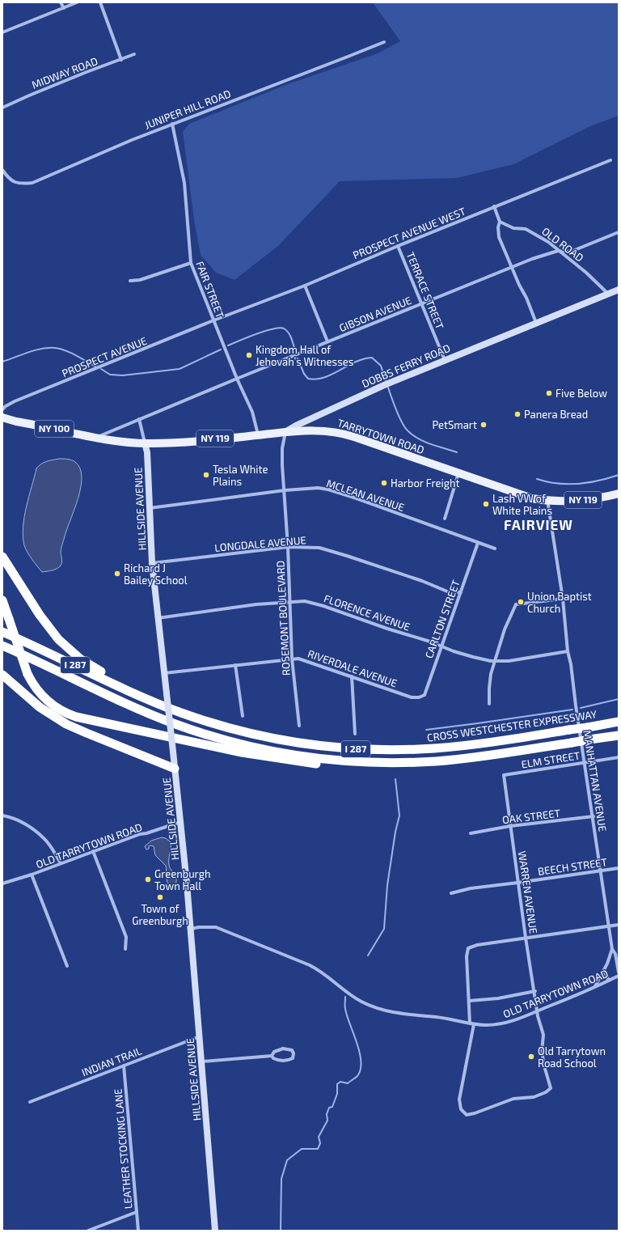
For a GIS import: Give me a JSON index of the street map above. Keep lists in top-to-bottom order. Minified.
{"streets":{"highway":["I 287","CROSS WESTCHESTER EXPRESSWAY"],"main road":["DOBBS FERRY ROAD","NY 100","TARRYTOWN ROAD","NY 119","HILLSIDE AVENUE"],"street":["MIDWAY ROAD","JUNIPER HILL ROAD","PROSPECT AVENUE WEST","OLD ROAD","FAIR STREET","TERRACE STREET","GIBSON AVENUE","PROSPECT AVENUE","MCLEAN AVENUE","LONGDALE AVENUE","FLORENCE AVENUE","ROSEMONT BOULEVARD","CARLTON STREET","RIVERDALE AVENUE","ELM STREET","MANHATTAN AVENUE","OAK STREET","OLD TARRYTOWN ROAD","BEECH STREET","WARREN AVENUE","INDIAN TRAIL","LEATHER STOCKING LANE"]},"crossings":[["JUNIPER HILL ROAD","FAIR STREET"],["PROSPECT AVENUE WEST","FAIR STREET"],["PROSPECT AVENUE WEST","TERRACE STREET"],["PROSPECT AVENUE WEST","PROSPECT AVENUE"],["OLD ROAD","GIBSON AVENUE"],["OLD ROAD","DOBBS FERRY ROAD"],["FAIR STREET","GIBSON AVENUE"],["FAIR STREET","PROSPECT AVENUE"],["FAIR STREET","TARRYTOWN ROAD"],["TERRACE STREET","GIBSON AVENUE"],["TERRACE STREET","DOBBS FERRY ROAD"],["GIBSON AVENUE","TARRYTOWN ROAD"],["DOBBS FERRY ROAD","TARRYTOWN ROAD"],["DOBBS FERRY ROAD","ROSEMONT BOULEVARD"],["TARRYTOWN ROAD","HILLSIDE AVENUE"],["TARRYTOWN ROAD","ROSEMONT BOULEVARD"],["TARRYTOWN ROAD","MANHATTAN AVENUE"],["MCLEAN AVENUE","HILLSIDE AVENUE"],["MCLEAN AVENUE","ROSEMONT BOULEVARD"],["MCLEAN AVENUE","CARLTON STREET"],["HILLSIDE AVENUE","LONGDALE AVENUE"],["HILLSIDE AVENUE","FLORENCE AVENUE"],["HILLSIDE AVENUE","RIVERDALE AVENUE"],["HILLSIDE AVENUE","OLD TARRYTOWN ROAD"],["HILLSIDE AVENUE","INDIAN TRAIL"],["LONGDALE AVENUE","ROSEMONT BOULEVARD"],["LONGDALE AVENUE","CARLTON STREET"],["FLORENCE AVENUE","ROSEMONT BOULEVARD"],["FLORENCE AVENUE","CARLTON STREET"],["FLORENCE AVENUE","MANHATTAN AVENUE"],["ROSEMONT BOULEVARD","RIVERDALE AVENUE"],["CARLTON STREET","RIVERDALE AVENUE"],["ELM STREET","MANHATTAN AVENUE"],["ELM STREET","WARREN AVENUE"],["MANHATTAN AVENUE","OAK STREET"],["MANHATTAN AVENUE","OLD TARRYTOWN ROAD"],["MANHATTAN AVENUE","BEECH STREET"],["OAK STREET","WARREN AVENUE"],["OLD TARRYTOWN ROAD","WARREN AVENUE"],["BEECH STREET","WARREN AVENUE"],["INDIAN TRAIL","LEATHER STOCKING LANE"]],"districts":["FAIRVIEW"],"places":["Kingdom Hall of Jehovah’s Witnesses","Five Below","Panera Bread","PetSmart","Tesla White Plains","Harbor Freight","Lash VW of White Plains","Richard J Bailey School","Union Baptist Church","Greenburgh Town Hall","Town of Greenburgh","Old Tarrytown Road School"]}
